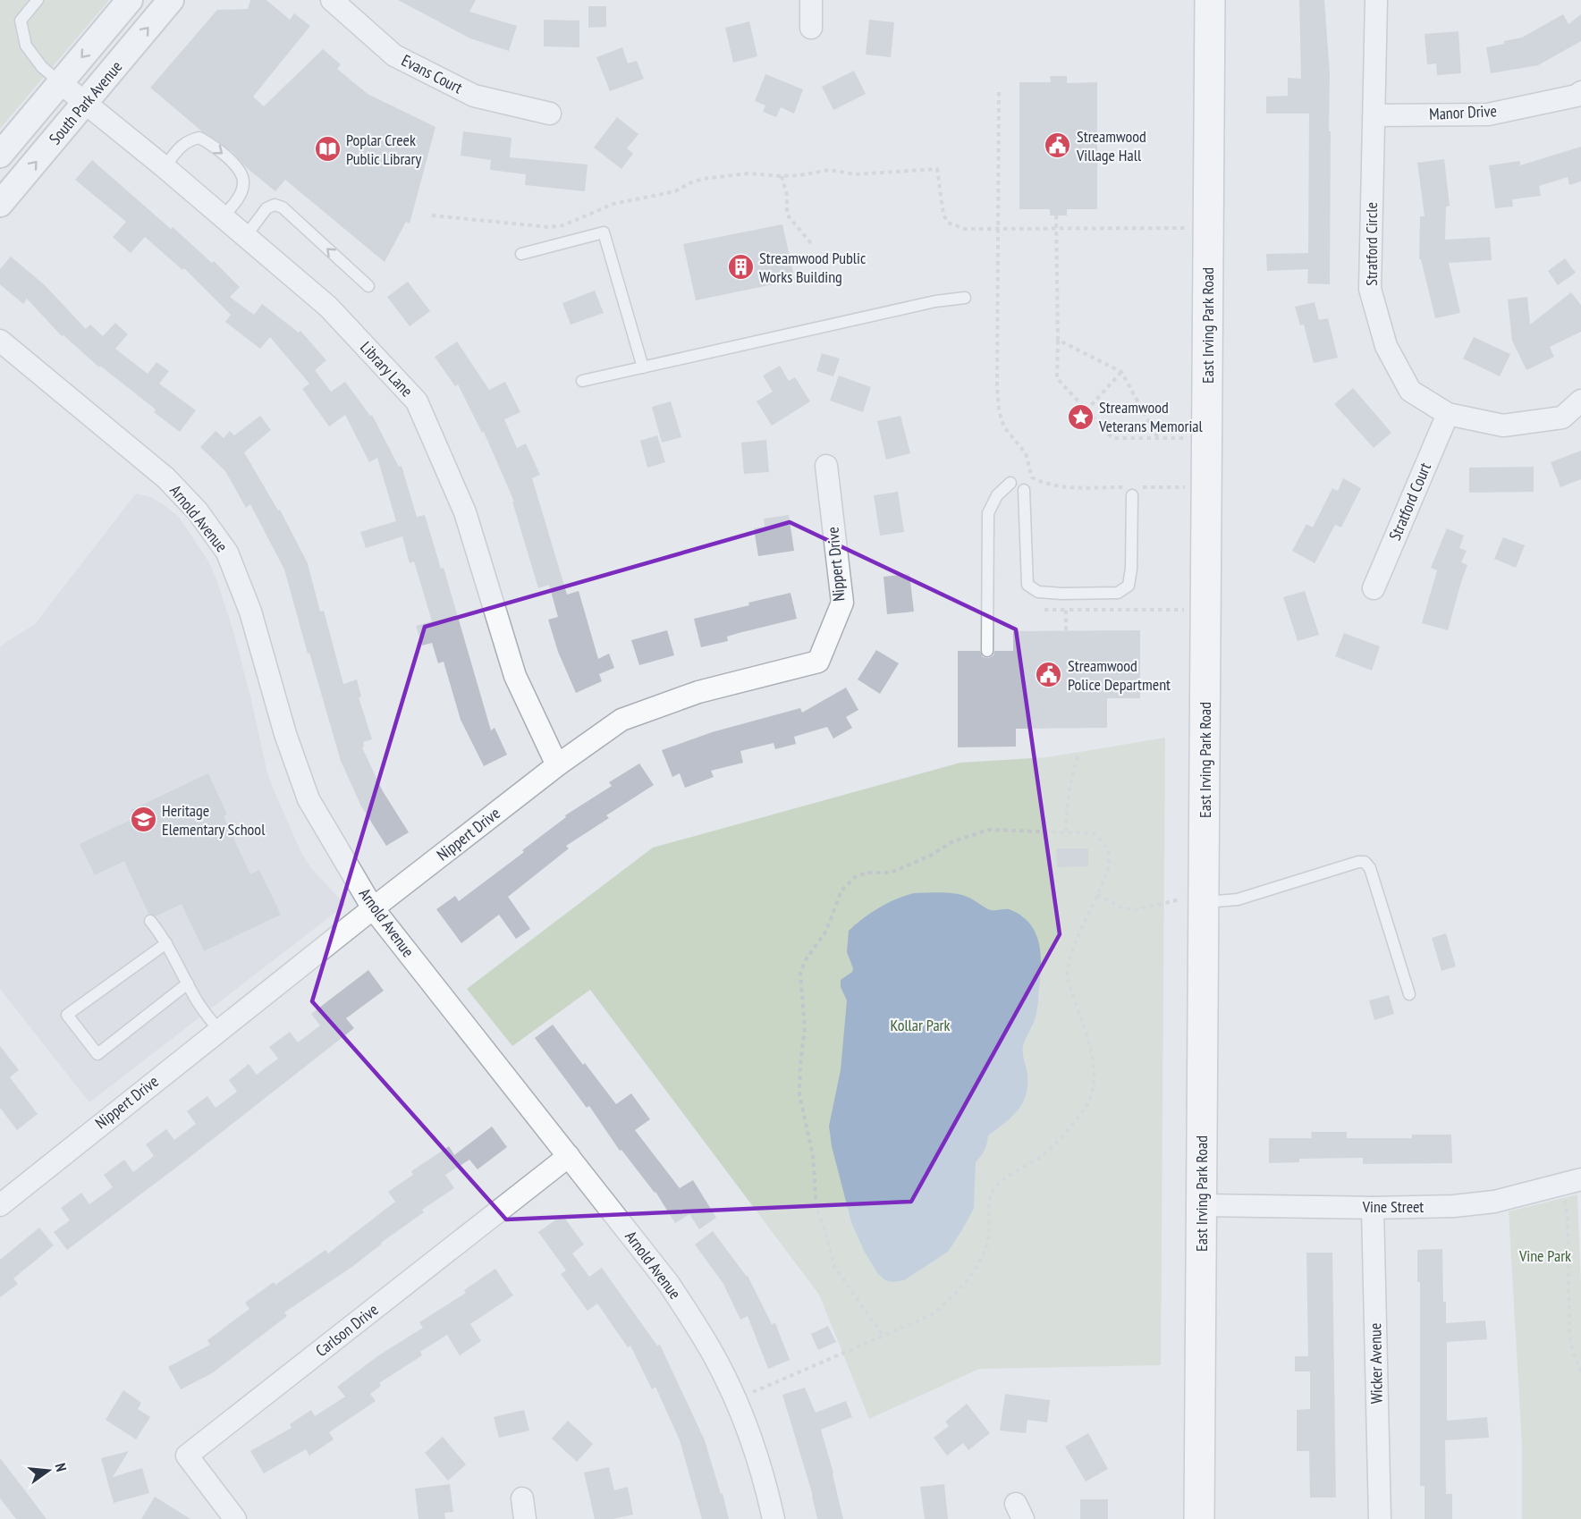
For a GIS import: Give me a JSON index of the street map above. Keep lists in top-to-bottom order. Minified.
{"streets":{"main road":["East Irving Park Road"],"street":["Evans Court","South Park Avenue","Manor Drive","Stratford Circle","Library Lane","Stratford Court","Arnold Avenue","Nippert Drive","Vine Street","Carlson Drive","Wicker Avenue"]},"crossings":[["South Park Avenue","Library Lane"],["Manor Drive","Stratford Circle"],["Stratford Circle","Stratford Court"],["East Irving Park Road","Vine Street"],["Library Lane","Nippert Drive"],["Arnold Avenue","Nippert Drive"],["Arnold Avenue","Carlson Drive"],["Vine Street","Wicker Avenue"]],"parks":["Kollar Park","Vine Park"],"places":{"public building":["Streamwood Village Hall","Streamwood Police Department"],"library":["Poplar Creek Public Library"],"building":["Streamwood Public Works Building"],"place":["Streamwood Veterans Memorial"],"school or university":["Heritage Elementary School"]},"north":"right"}
